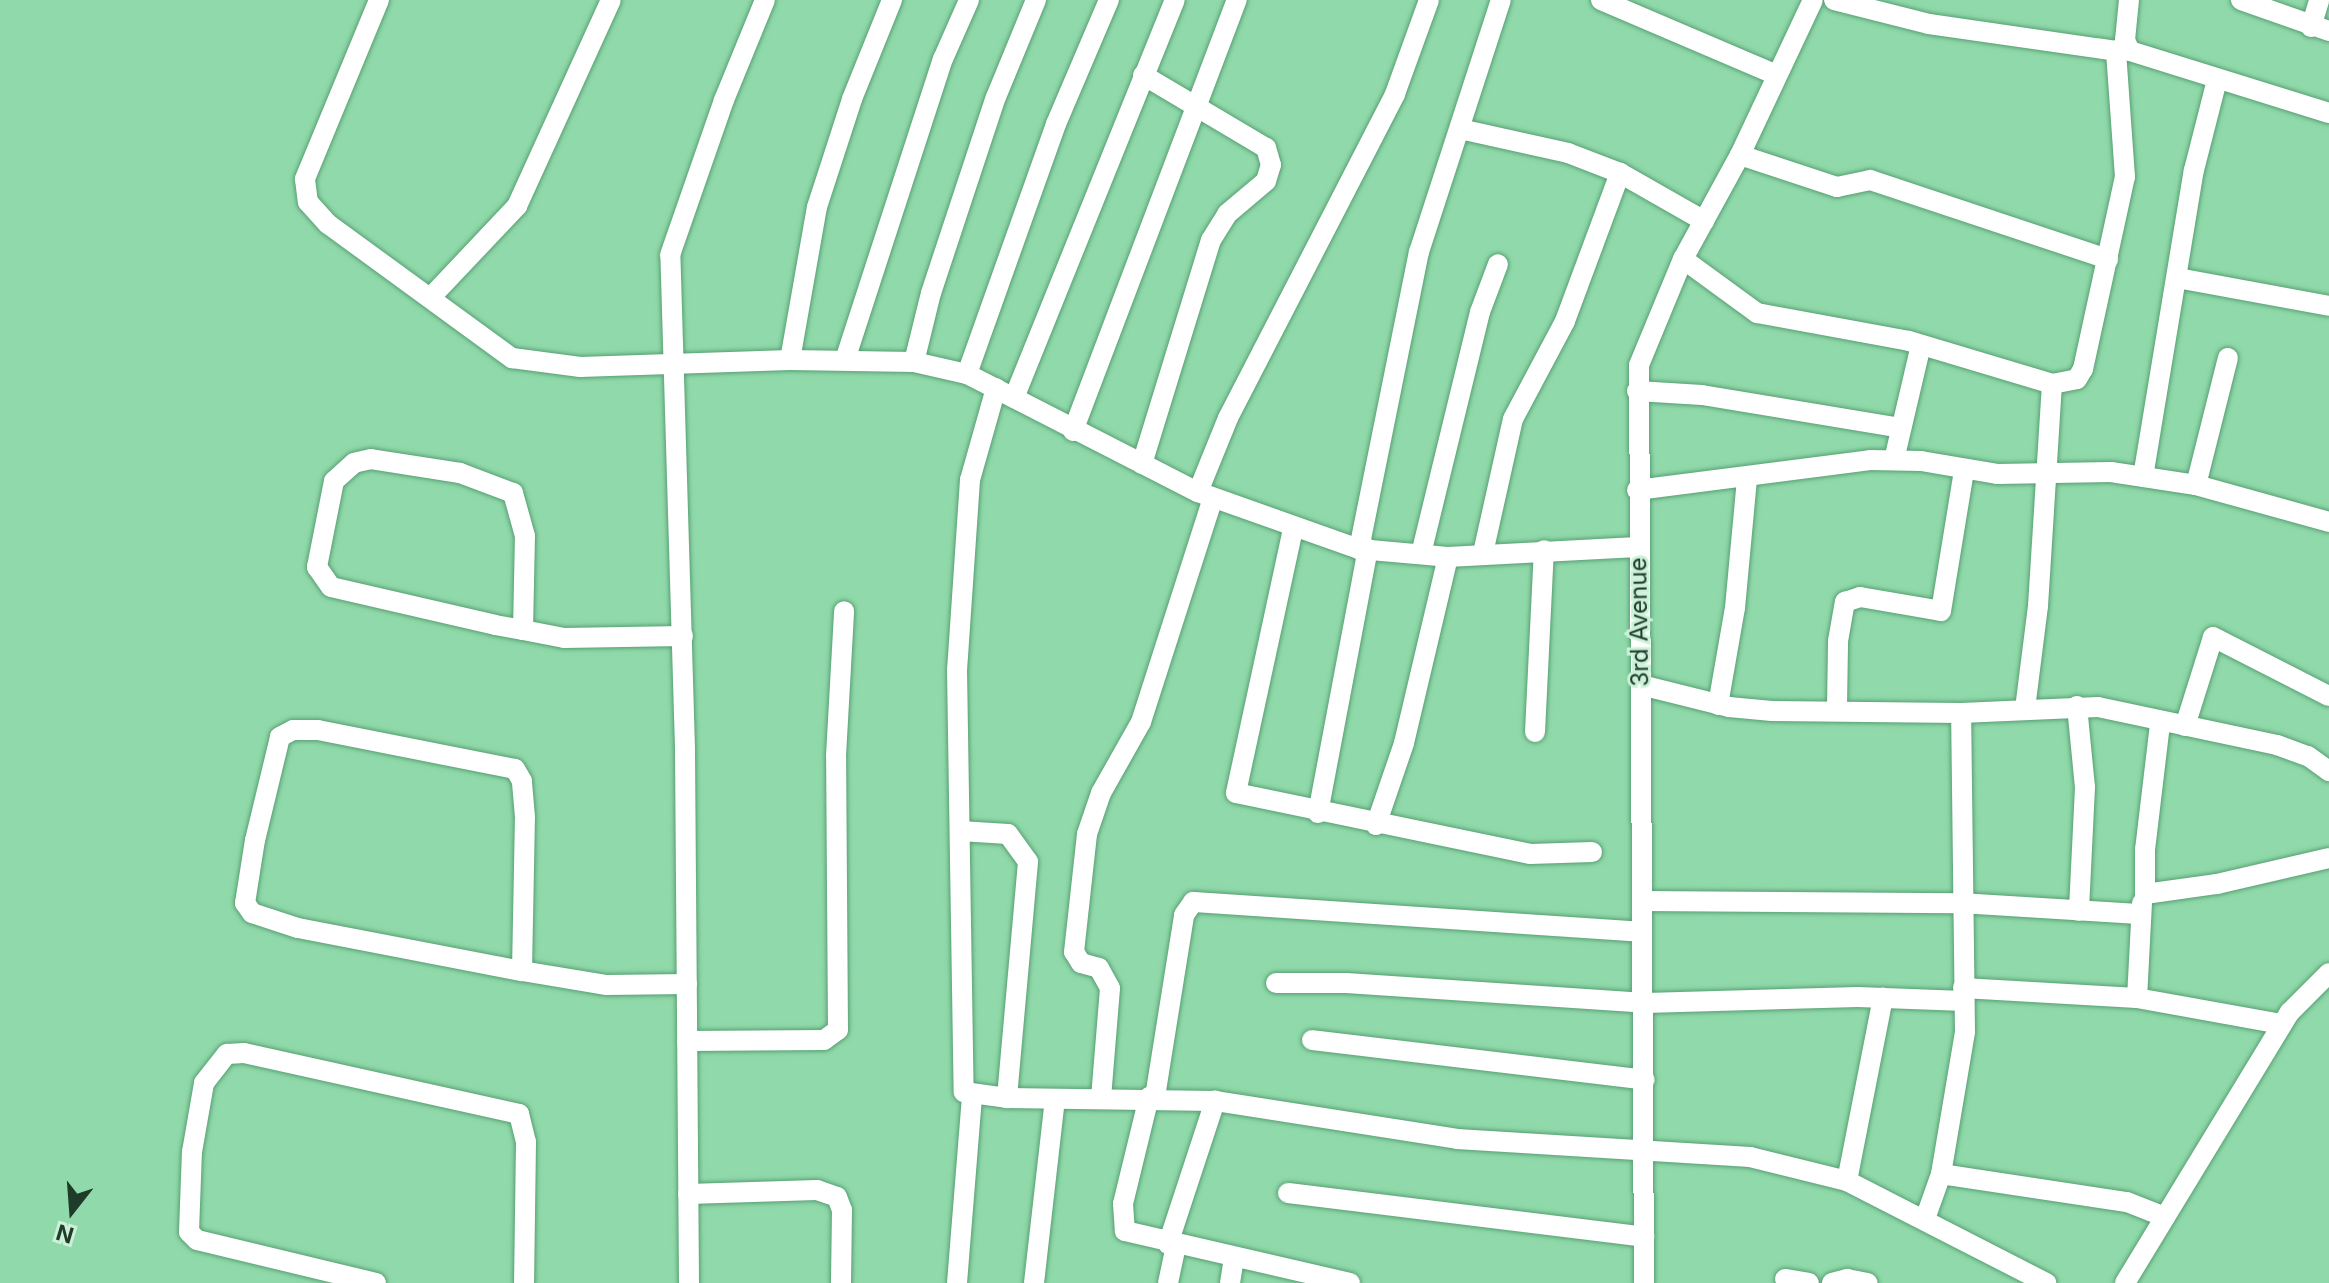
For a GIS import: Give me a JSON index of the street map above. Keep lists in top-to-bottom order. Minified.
{"streets":{"street":["3rd Avenue"]},"north":"bottom"}
